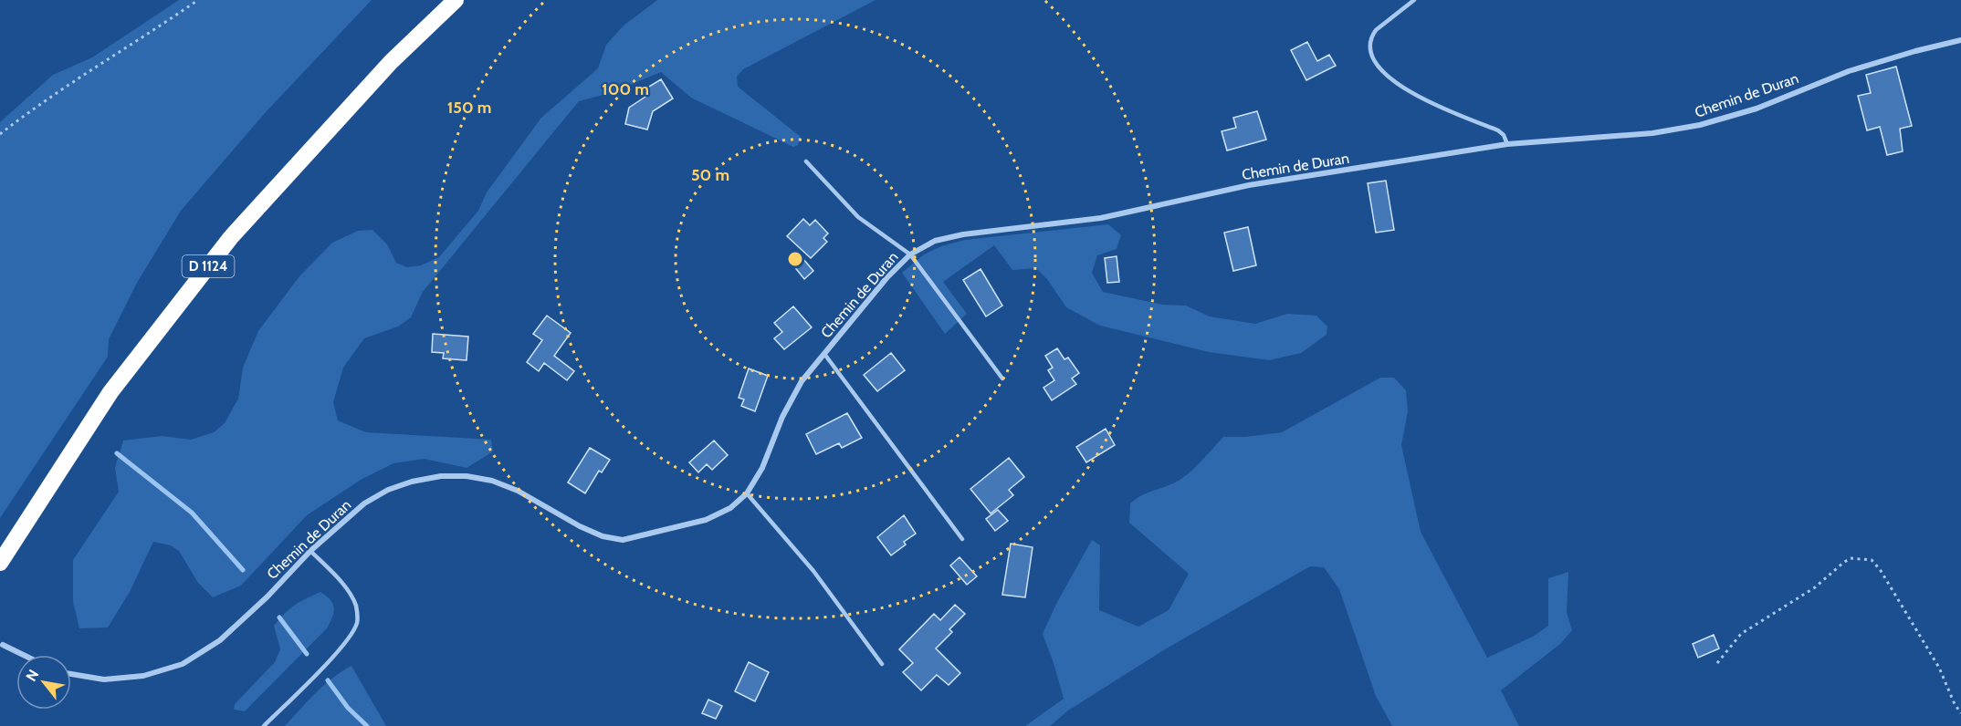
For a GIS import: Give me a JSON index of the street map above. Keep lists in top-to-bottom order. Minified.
{"streets":{"highway":["D 1124"],"street":["Chemin de Duran"]},"north":"top left","rings":["100 m","150 m","50 m"]}
